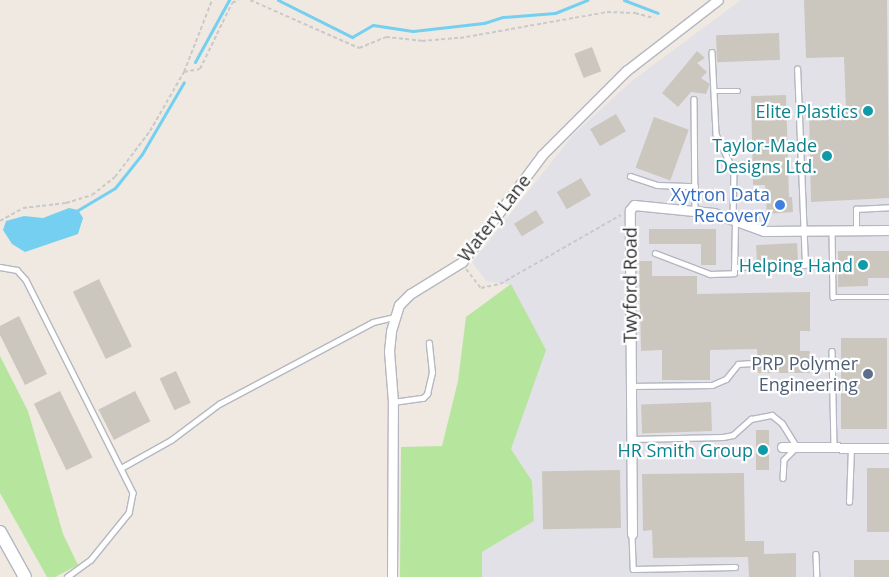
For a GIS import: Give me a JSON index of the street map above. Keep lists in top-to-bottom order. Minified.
{"streets":{"street":["Watery Lane","Twyford Road"]},"places":["Elite Plastics","Taylor-Made Designs Ltd.","Xytron Data Recovery","Helping Hand","PRP Polymer Engineering","HR Smith Group"]}
